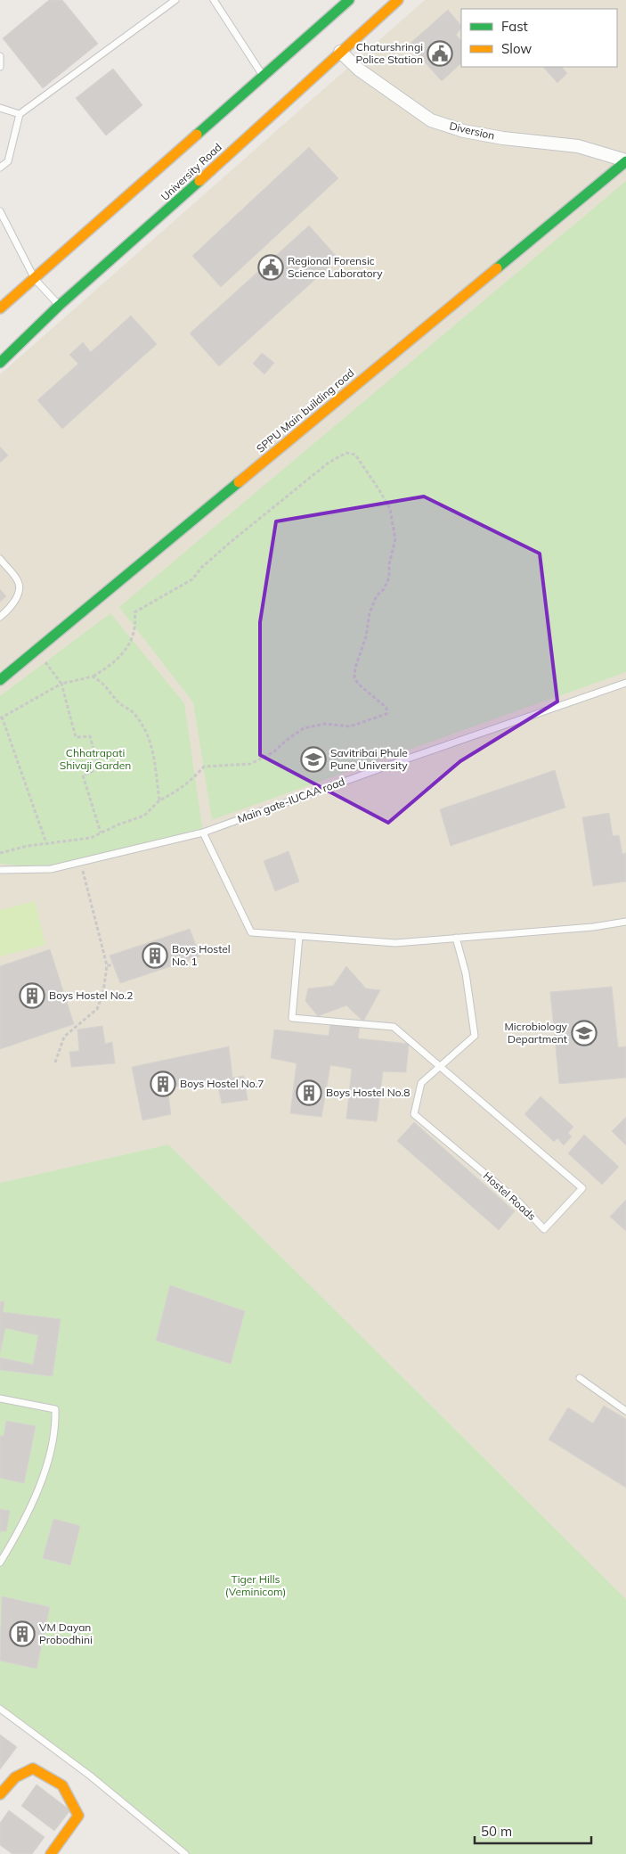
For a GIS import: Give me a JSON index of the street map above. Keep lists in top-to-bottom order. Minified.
{"streets":{"main road":["University Road","SPPU Main building road"],"street":["Diversion"],"lane":["Main gate-IUCAA road","Hostel Roads"]},"crossings":[["Diversion","University Road"],["Diversion","SPPU Main building road"]],"parks":["Chhatrapati Shivaji Garden","Tiger Hills (Veminicom)"],"places":{"public building":["Chaturshringi Police Station","Regional Forensic Science Laboratory"],"school or university":["Savitribai Phule Pune University","Microbiology Department"],"building":["Boys Hostel No. 1","Boys Hostel No.2","Boys Hostel No.7","Boys Hostel No.8","VM Dayan Probodhini"]},"legend":["Fast","Slow"],"scale_bar":"50 m"}
